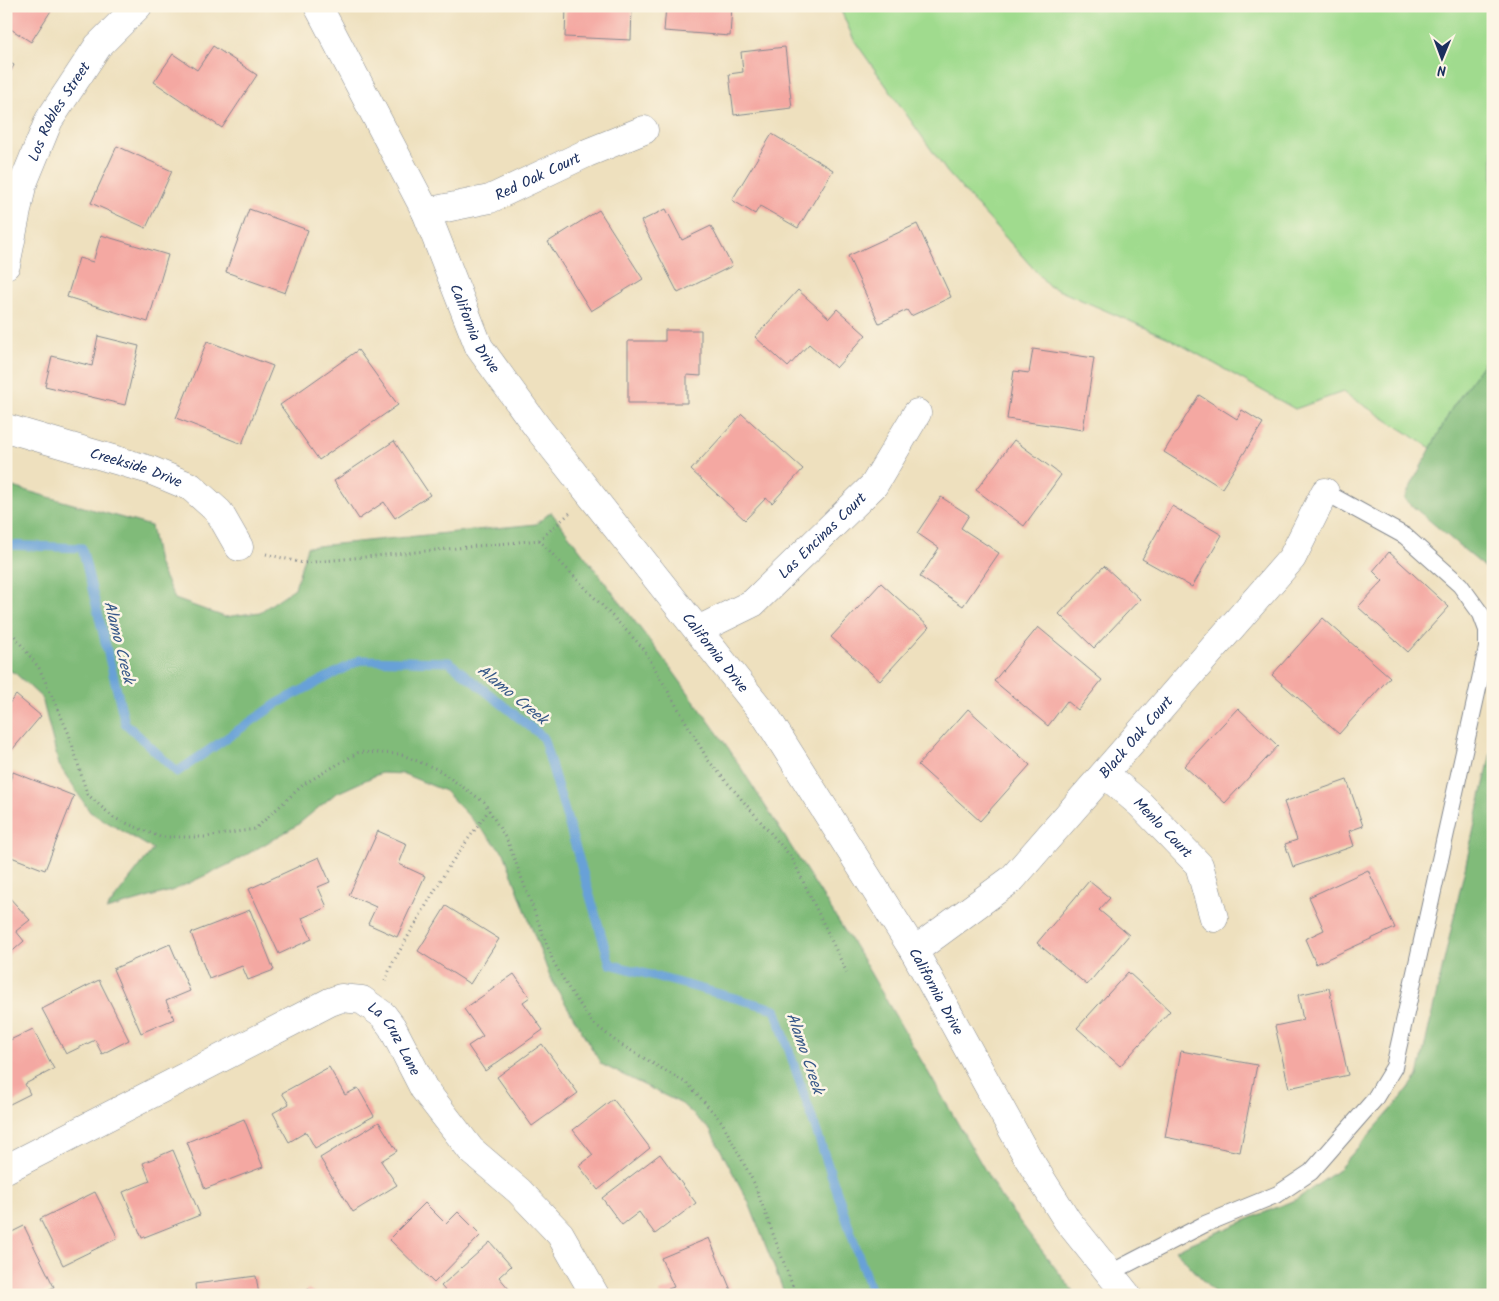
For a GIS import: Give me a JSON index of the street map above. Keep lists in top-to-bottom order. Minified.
{"streets":{"street":["Los Robles Street","Red Oak Court","California Drive","Creekside Drive","Las Encinas Court","Black Oak Court","Menlo Court","La Cruz Lane"]},"crossings":[["Red Oak Court","California Drive"],["California Drive","Las Encinas Court"],["California Drive","Black Oak Court"],["Black Oak Court","Menlo Court"]],"water":["Alamo Creek"],"north":"bottom"}
